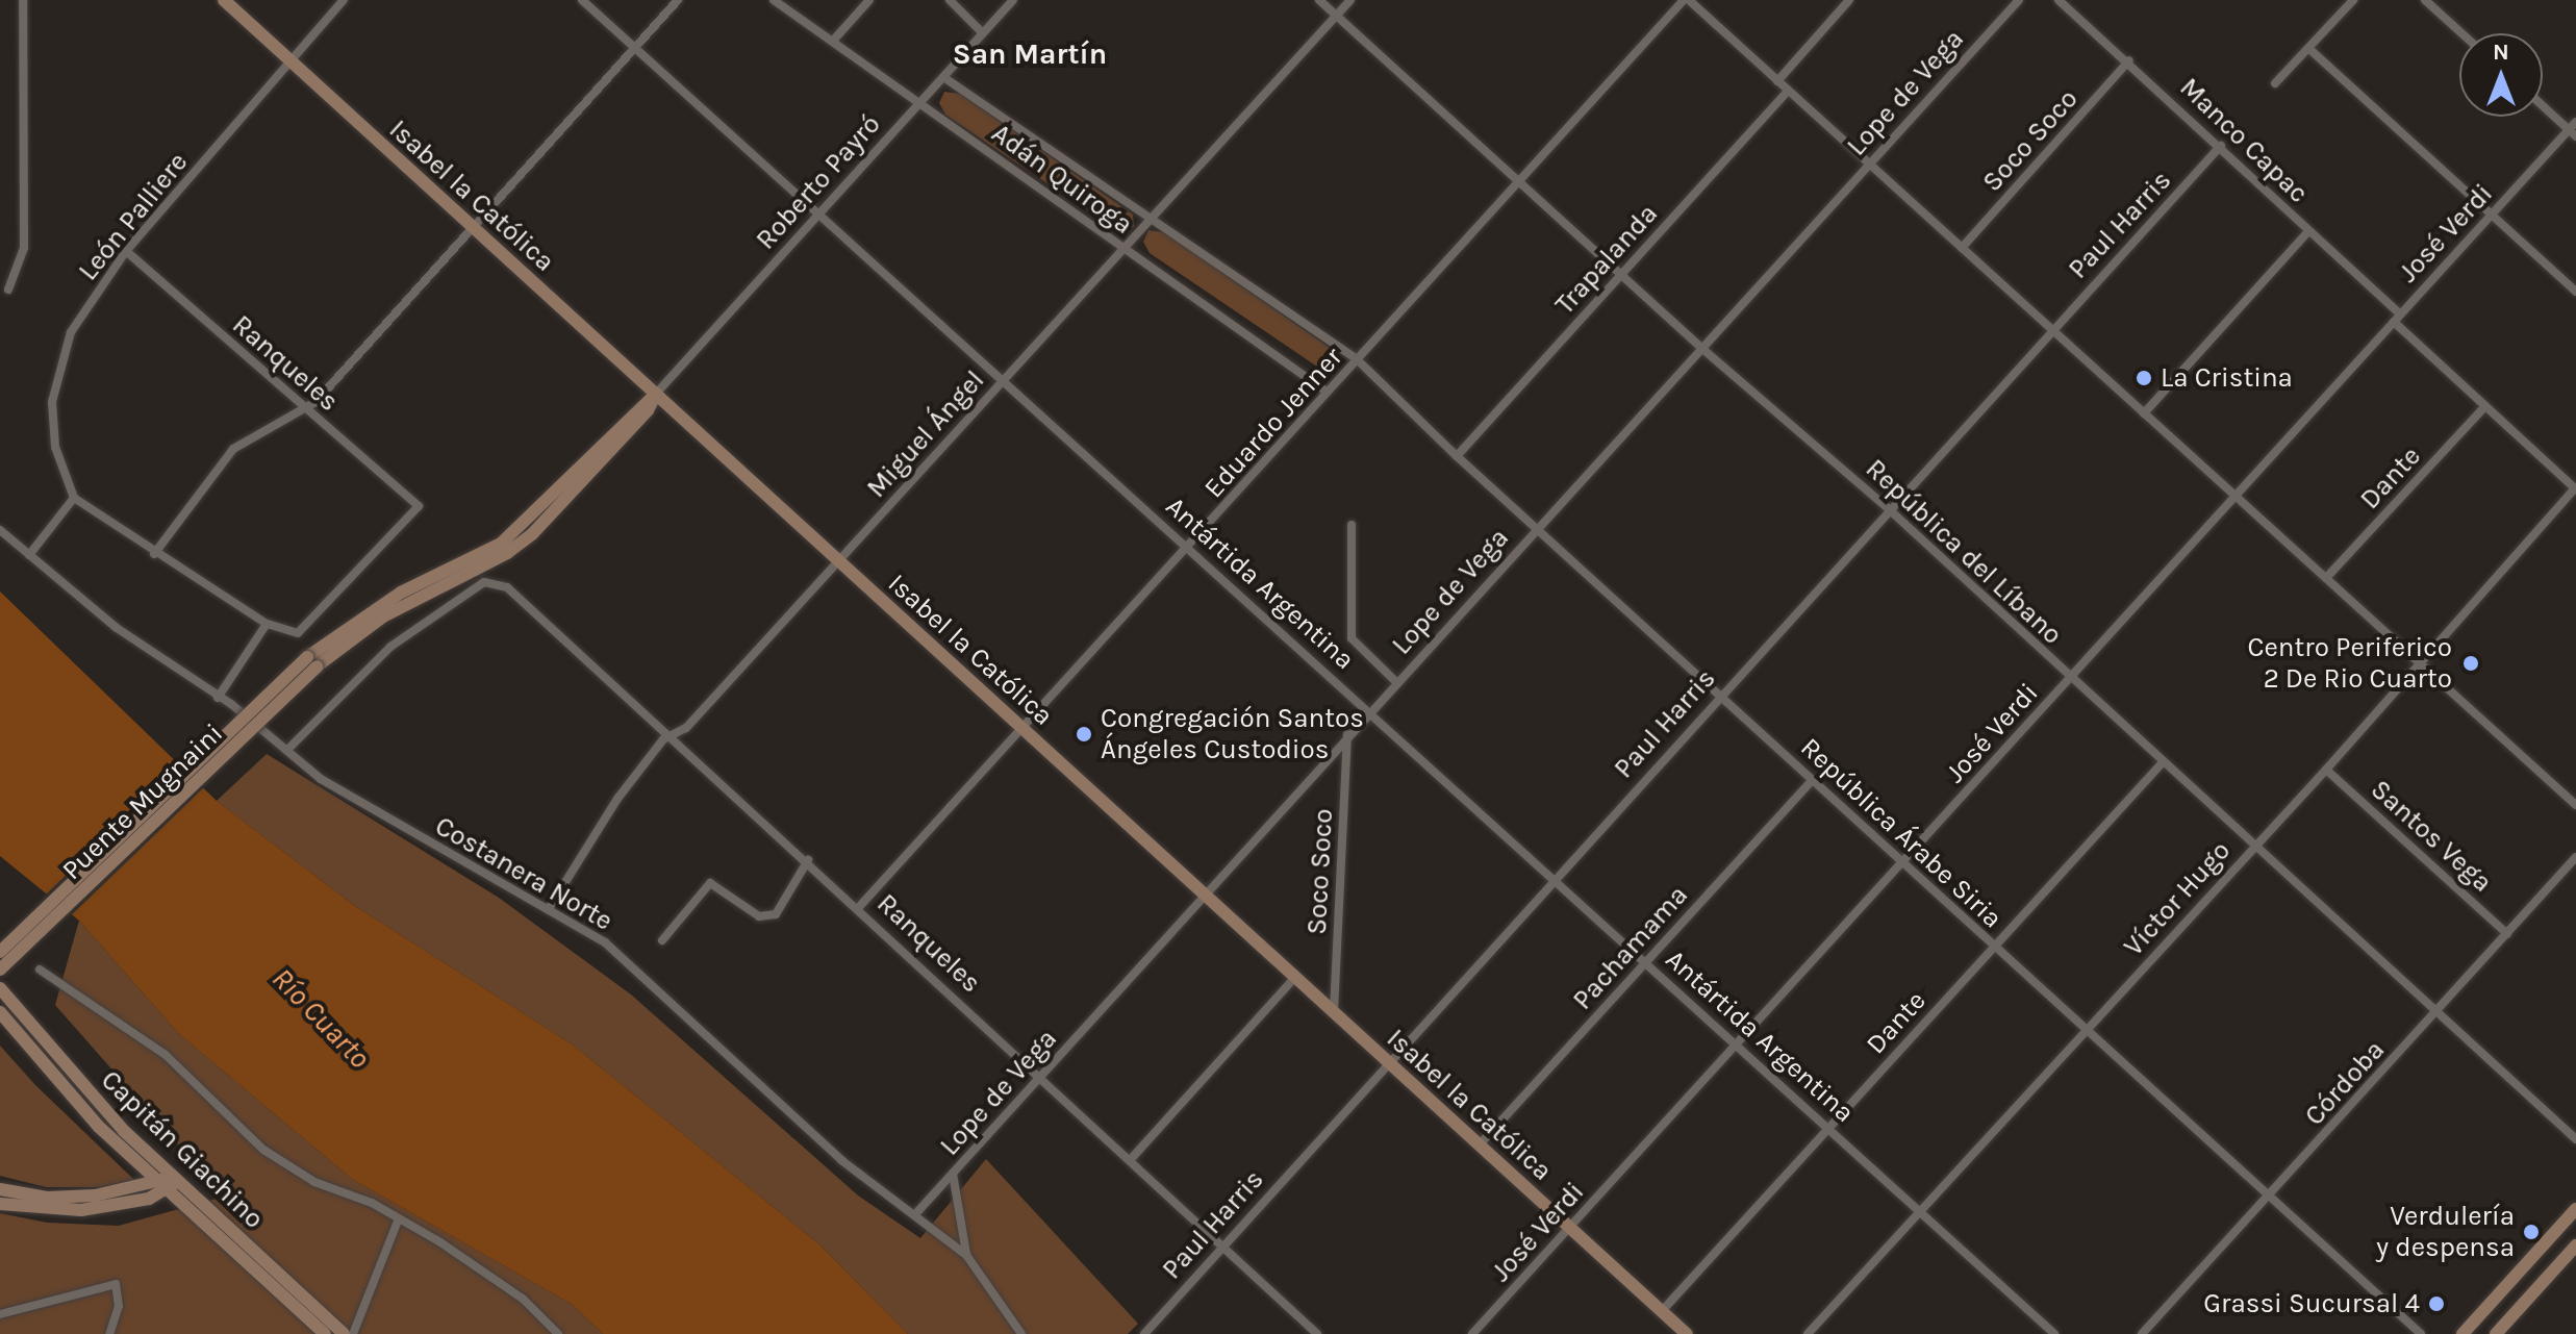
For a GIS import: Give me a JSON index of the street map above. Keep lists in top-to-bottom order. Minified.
{"streets":{"main road":["Roberto Payró","Isabel la Católica","Puente Mugnaini","Capitán Giachino"],"street":["Lope de Vega","Soco Soco","Manco Capac","Adán Quiroga","León Palliere","Paul Harris","José Verdi","Trapalanda","Ranqueles","Eduardo Jenner","Miguel Ángel","Dante","República del Líbano","Antártida Argentina","República Árabe Siria","Santos Vega","Costanera Norte","Víctor Hugo","Pachamama","Córdoba"]},"crossings":[["Lope de Vega","Soco Soco"],["Lope de Vega","Isabel la Católica"],["Lope de Vega","Ranqueles"],["Lope de Vega","República del Líbano"],["Lope de Vega","Antártida Argentina"],["Lope de Vega","República Árabe Siria"],["Lope de Vega","Costanera Norte"],["Soco Soco","Manco Capac"],["Soco Soco","Isabel la Católica"],["Manco Capac","Paul Harris"],["Manco Capac","José Verdi"],["Manco Capac","Dante"],["Manco Capac","Víctor Hugo"],["Adán Quiroga","Roberto Payró"],["Adán Quiroga","Eduardo Jenner"],["Adán Quiroga","Miguel Ángel"],["Adán Quiroga","República Árabe Siria"],["Roberto Payró","Isabel la Católica"],["Roberto Payró","Antártida Argentina"],["Roberto Payró","Puente Mugnaini"],["Isabel la Católica","León Palliere"],["Isabel la Católica","Paul Harris"],["Isabel la Católica","José Verdi"],["Isabel la Católica","Eduardo Jenner"],["Isabel la Católica","Miguel Ángel"],["Isabel la Católica","Dante"],["Isabel la Católica","Pachamama"],["León Palliere","Ranqueles"],["Paul Harris","Ranqueles"],["Paul Harris","República del Líbano"],["Paul Harris","Antártida Argentina"],["Paul Harris","República Árabe Siria"],["José Verdi","República del Líbano"],["José Verdi","Antártida Argentina"],["José Verdi","República Árabe Siria"],["Trapalanda","República del Líbano"],["Trapalanda","República Árabe Siria"],["Ranqueles","Eduardo Jenner"],["Ranqueles","Miguel Ángel"],["Ranqueles","Costanera Norte"],["Eduardo Jenner","República del Líbano"],["Eduardo Jenner","Antártida Argentina"],["Eduardo Jenner","República Árabe Siria"],["Miguel Ángel","República del Líbano"],["Miguel Ángel","Antártida Argentina"],["Miguel Ángel","Costanera Norte"],["Dante","República del Líbano"],["Dante","Antártida Argentina"],["Dante","República Árabe Siria"],["República del Líbano","Víctor Hugo"],["República del Líbano","Córdoba"],["Antártida Argentina","Víctor Hugo"],["Antártida Argentina","Pachamama"],["República Árabe Siria","Víctor Hugo"],["República Árabe Siria","Pachamama"],["República Árabe Siria","Córdoba"],["Santos Vega","Víctor Hugo"],["Santos Vega","Córdoba"]],"districts":["San Martín"],"water":["Río Cuarto"],"places":["La Cristina","Centro Periferico 2 De Rio Cuarto","Congregación Santos Ángeles Custodios","Verdulería y despensa","Grassi Sucursal 4"],"north":"top"}
